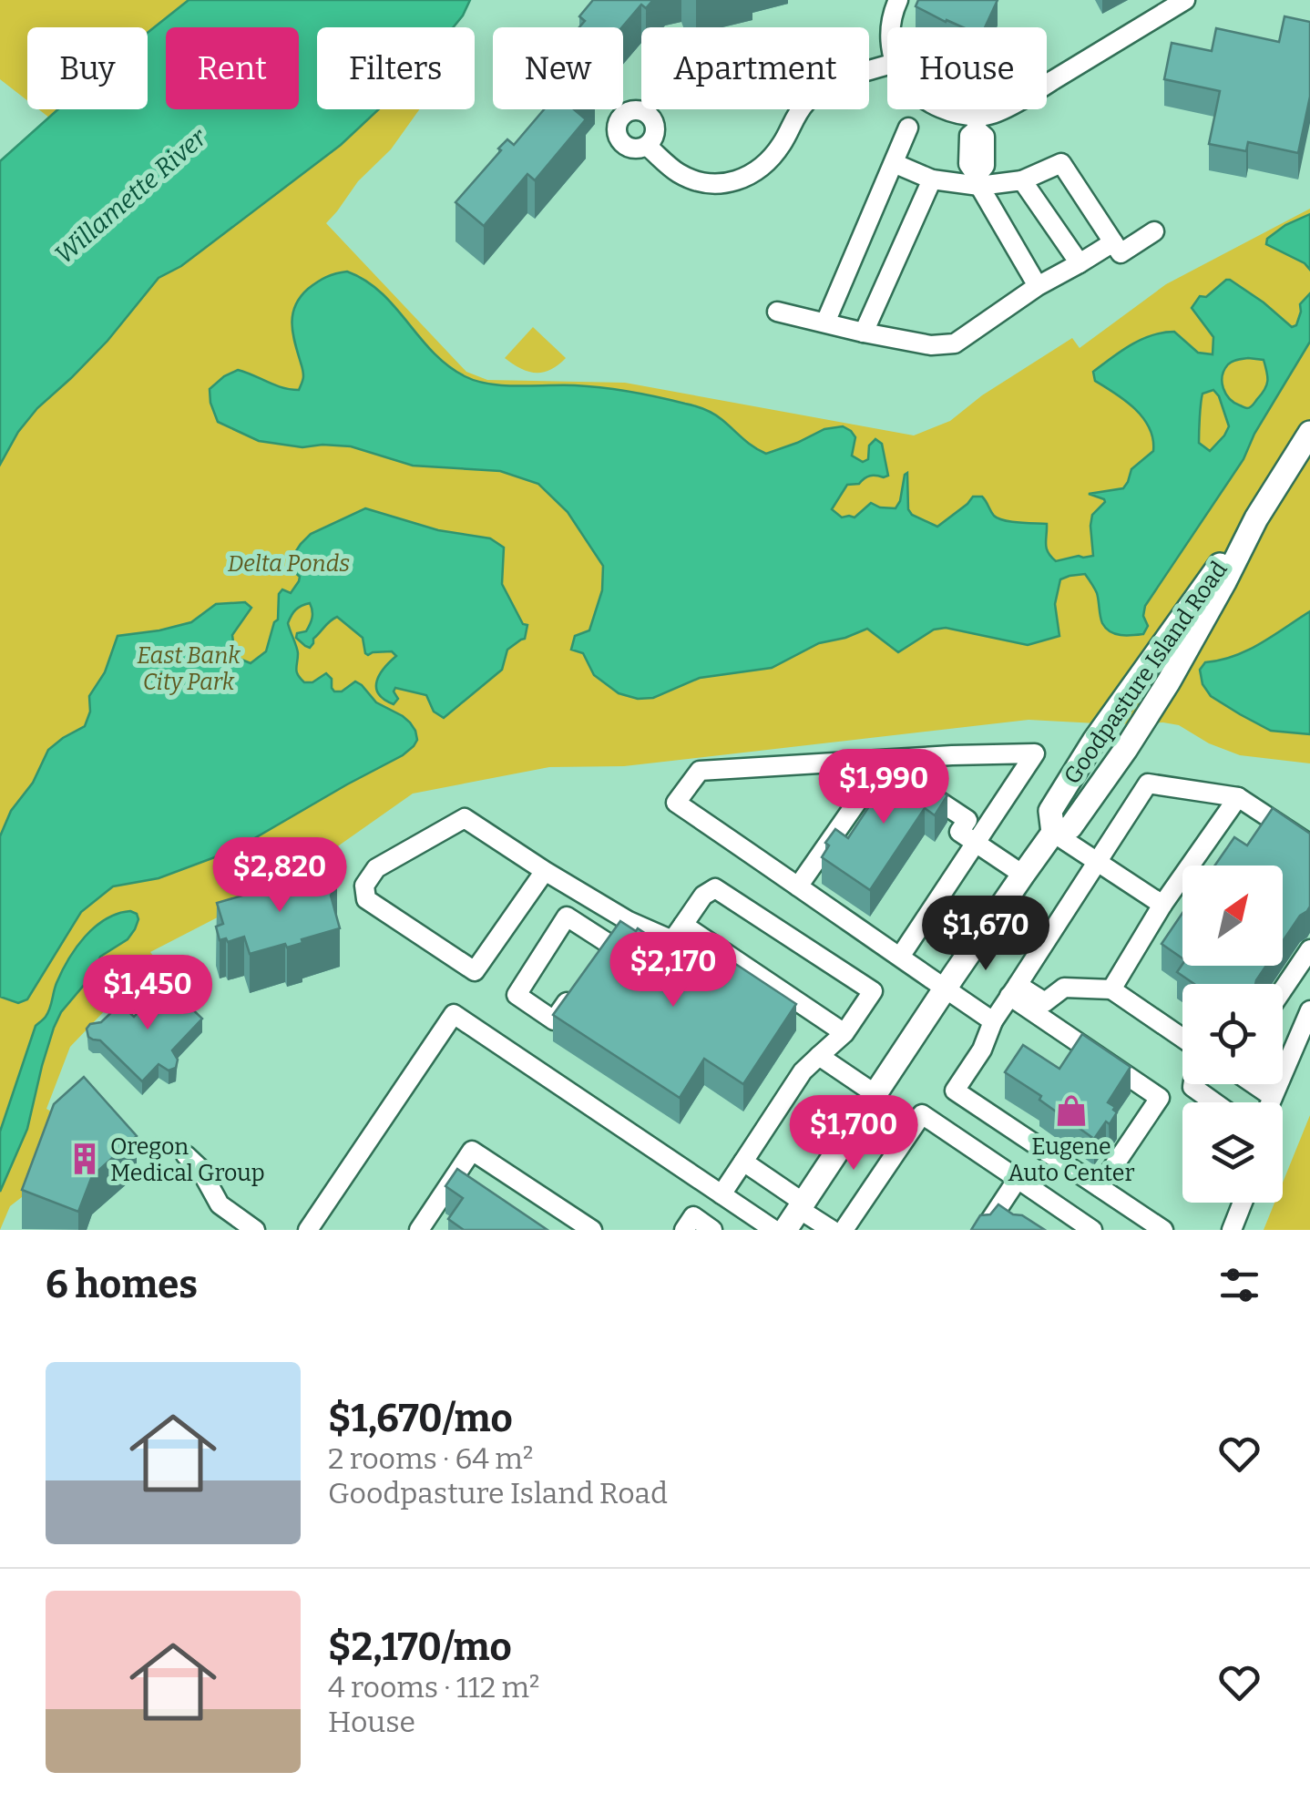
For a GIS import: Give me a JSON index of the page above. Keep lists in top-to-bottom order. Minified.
{"streets":{"main road":["Goodpasture Island Road"]},"water":["Willamette River"],"parks":["Delta Ponds","East Bank City Park"],"places":{"shop":["Eugene Auto Center"],"building":["Oregon Medical Group"]},"north":"top right","page":{"chip":["Buy","Rent","Filters","New","Apartment","House"],"price":["$1,990","$2,820","$1,670","$2,170","$1,450","$1,700"],"heading":"6 homes","list":[{"name":"$1,670/mo","note":"2 rooms · 64 m² · Goodpasture Island Road"},{"name":"$2,170/mo","note":"4 rooms · 112 m² · House"}]}}
